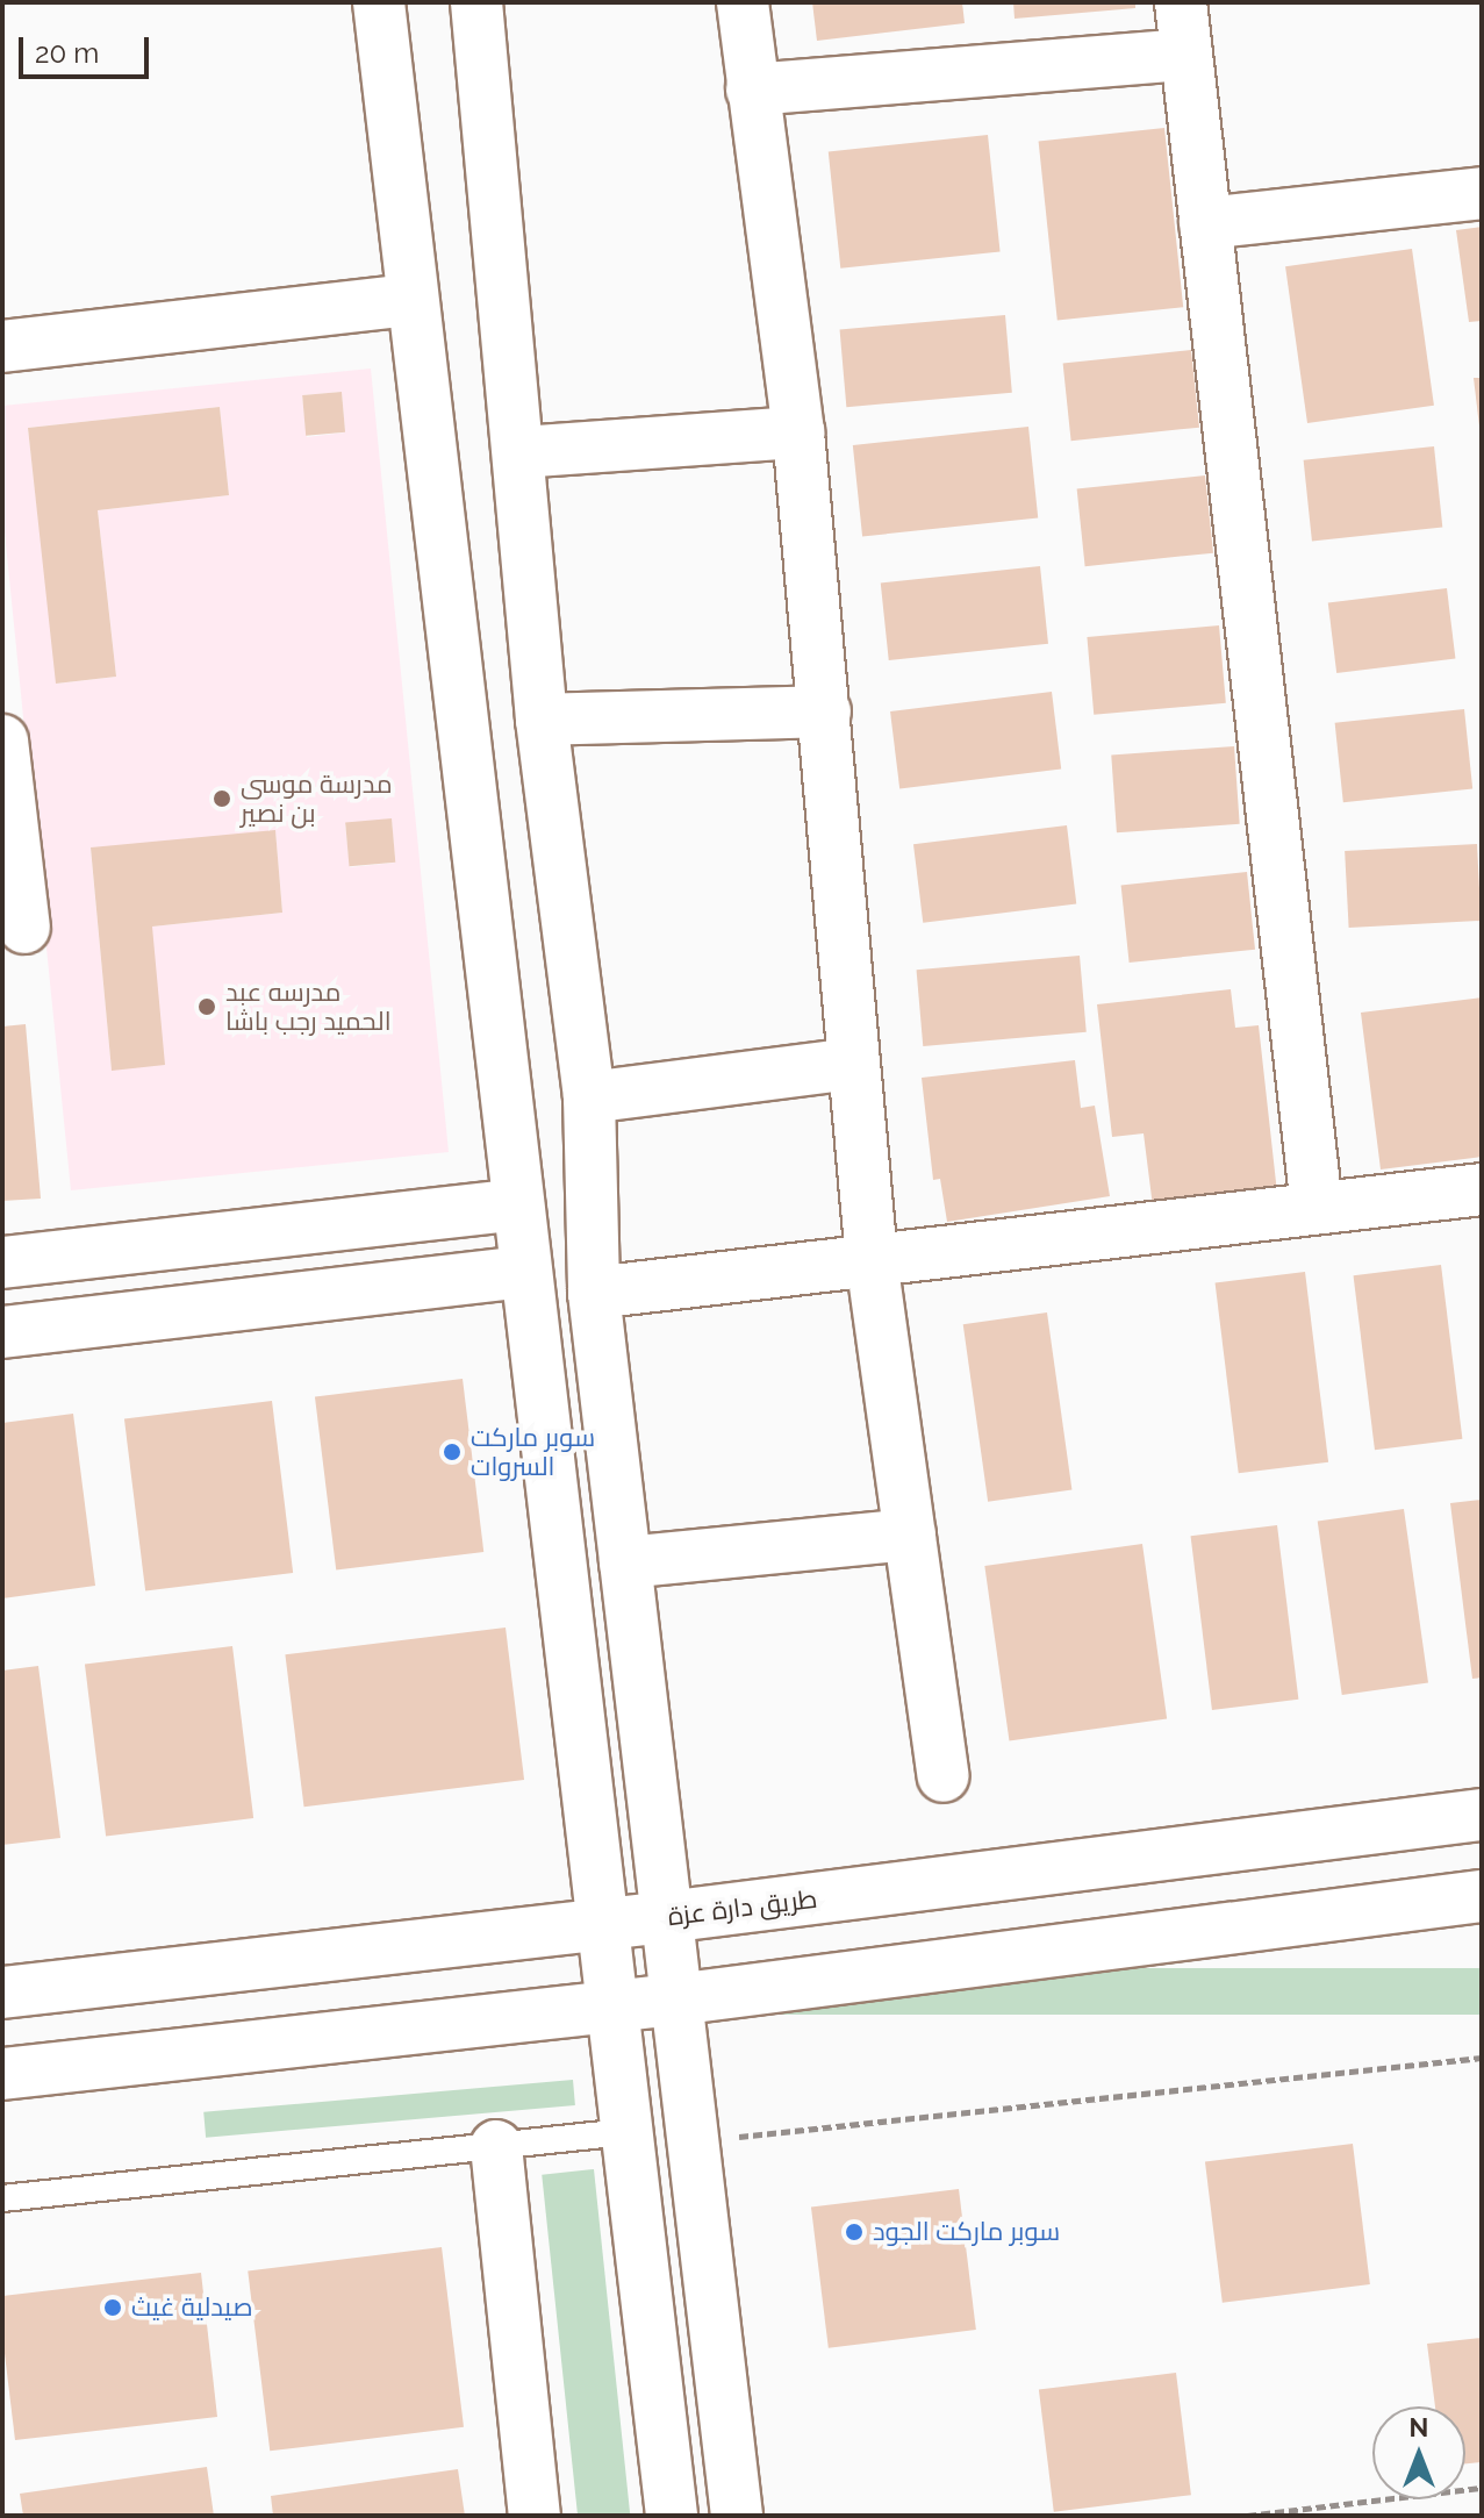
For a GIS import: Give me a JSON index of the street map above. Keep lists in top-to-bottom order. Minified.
{"streets":{"street":["طريق دارة عزة"]},"places":["مدرسة موسى بن نصير","مدرسه عبد الحميد رجب باشا","سوبر ماركت السروات","سوبر ماركت الجود","صيدلية غيث"],"scale_bar":"20 m","north":"top"}
